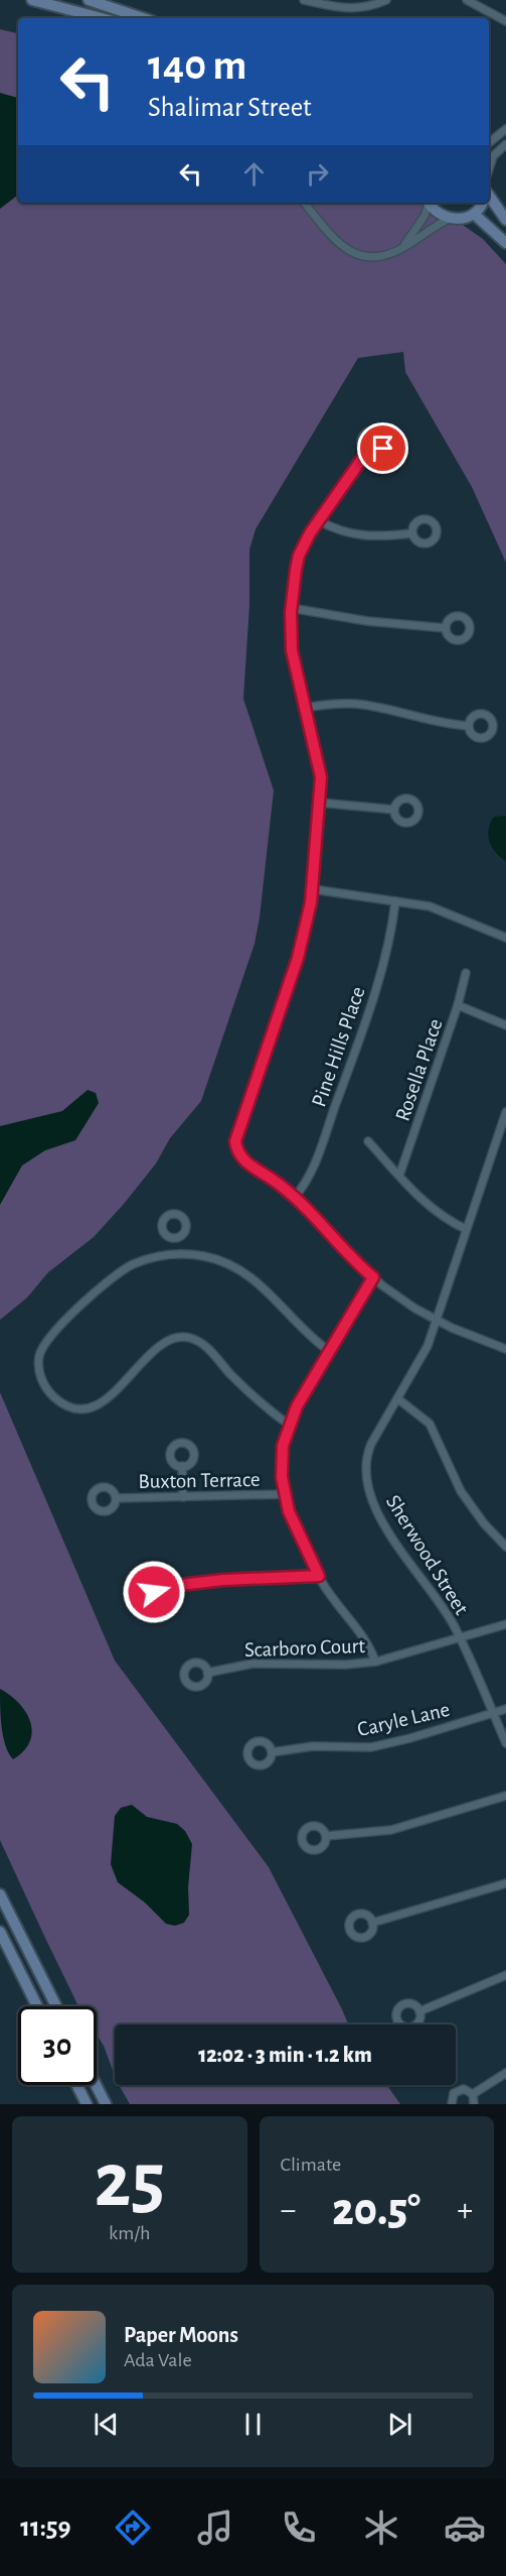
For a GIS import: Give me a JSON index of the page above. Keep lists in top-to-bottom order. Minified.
{"streets":{"street":["Pine Hills Place","Rosella Place","Buxton Terrace","Sherwood Street","Scarboro Court","Caryle Lane"]},"crossings":[["Sherwood Street","Scarboro Court"],["Sherwood Street","Caryle Lane"]],"page":{"turn":["140 m","Shalimar Street"],"limit":"30","trip":"12:02 · 3 min · 1.2 km","tile":[["25","km/h"],"Climate"],"heat":["−","20.5°","+"],"song":["Paper Moons","Ada Vale"],"tabs":"11:59"}}
